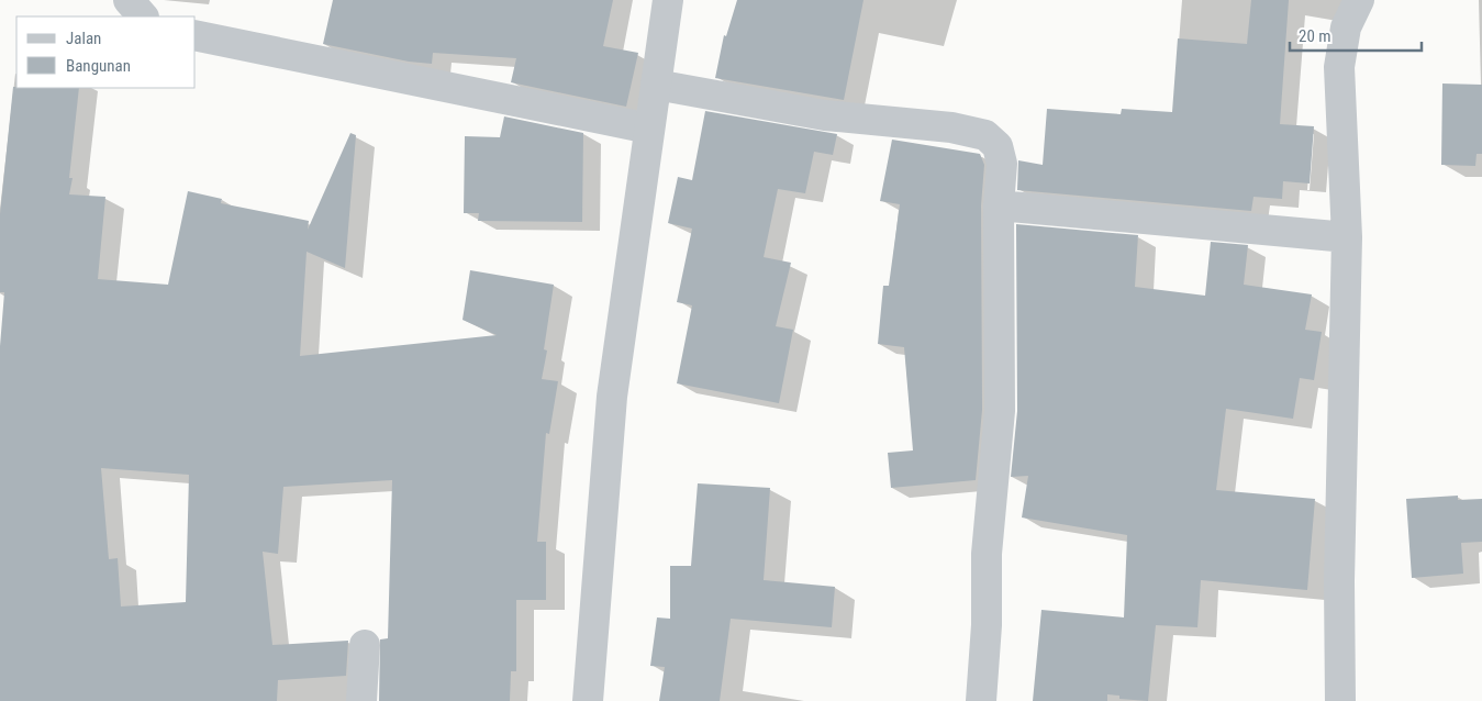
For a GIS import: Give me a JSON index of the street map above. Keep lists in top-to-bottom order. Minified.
{"legend":["Jalan","Bangunan"],"scale_bar":"20 m"}
